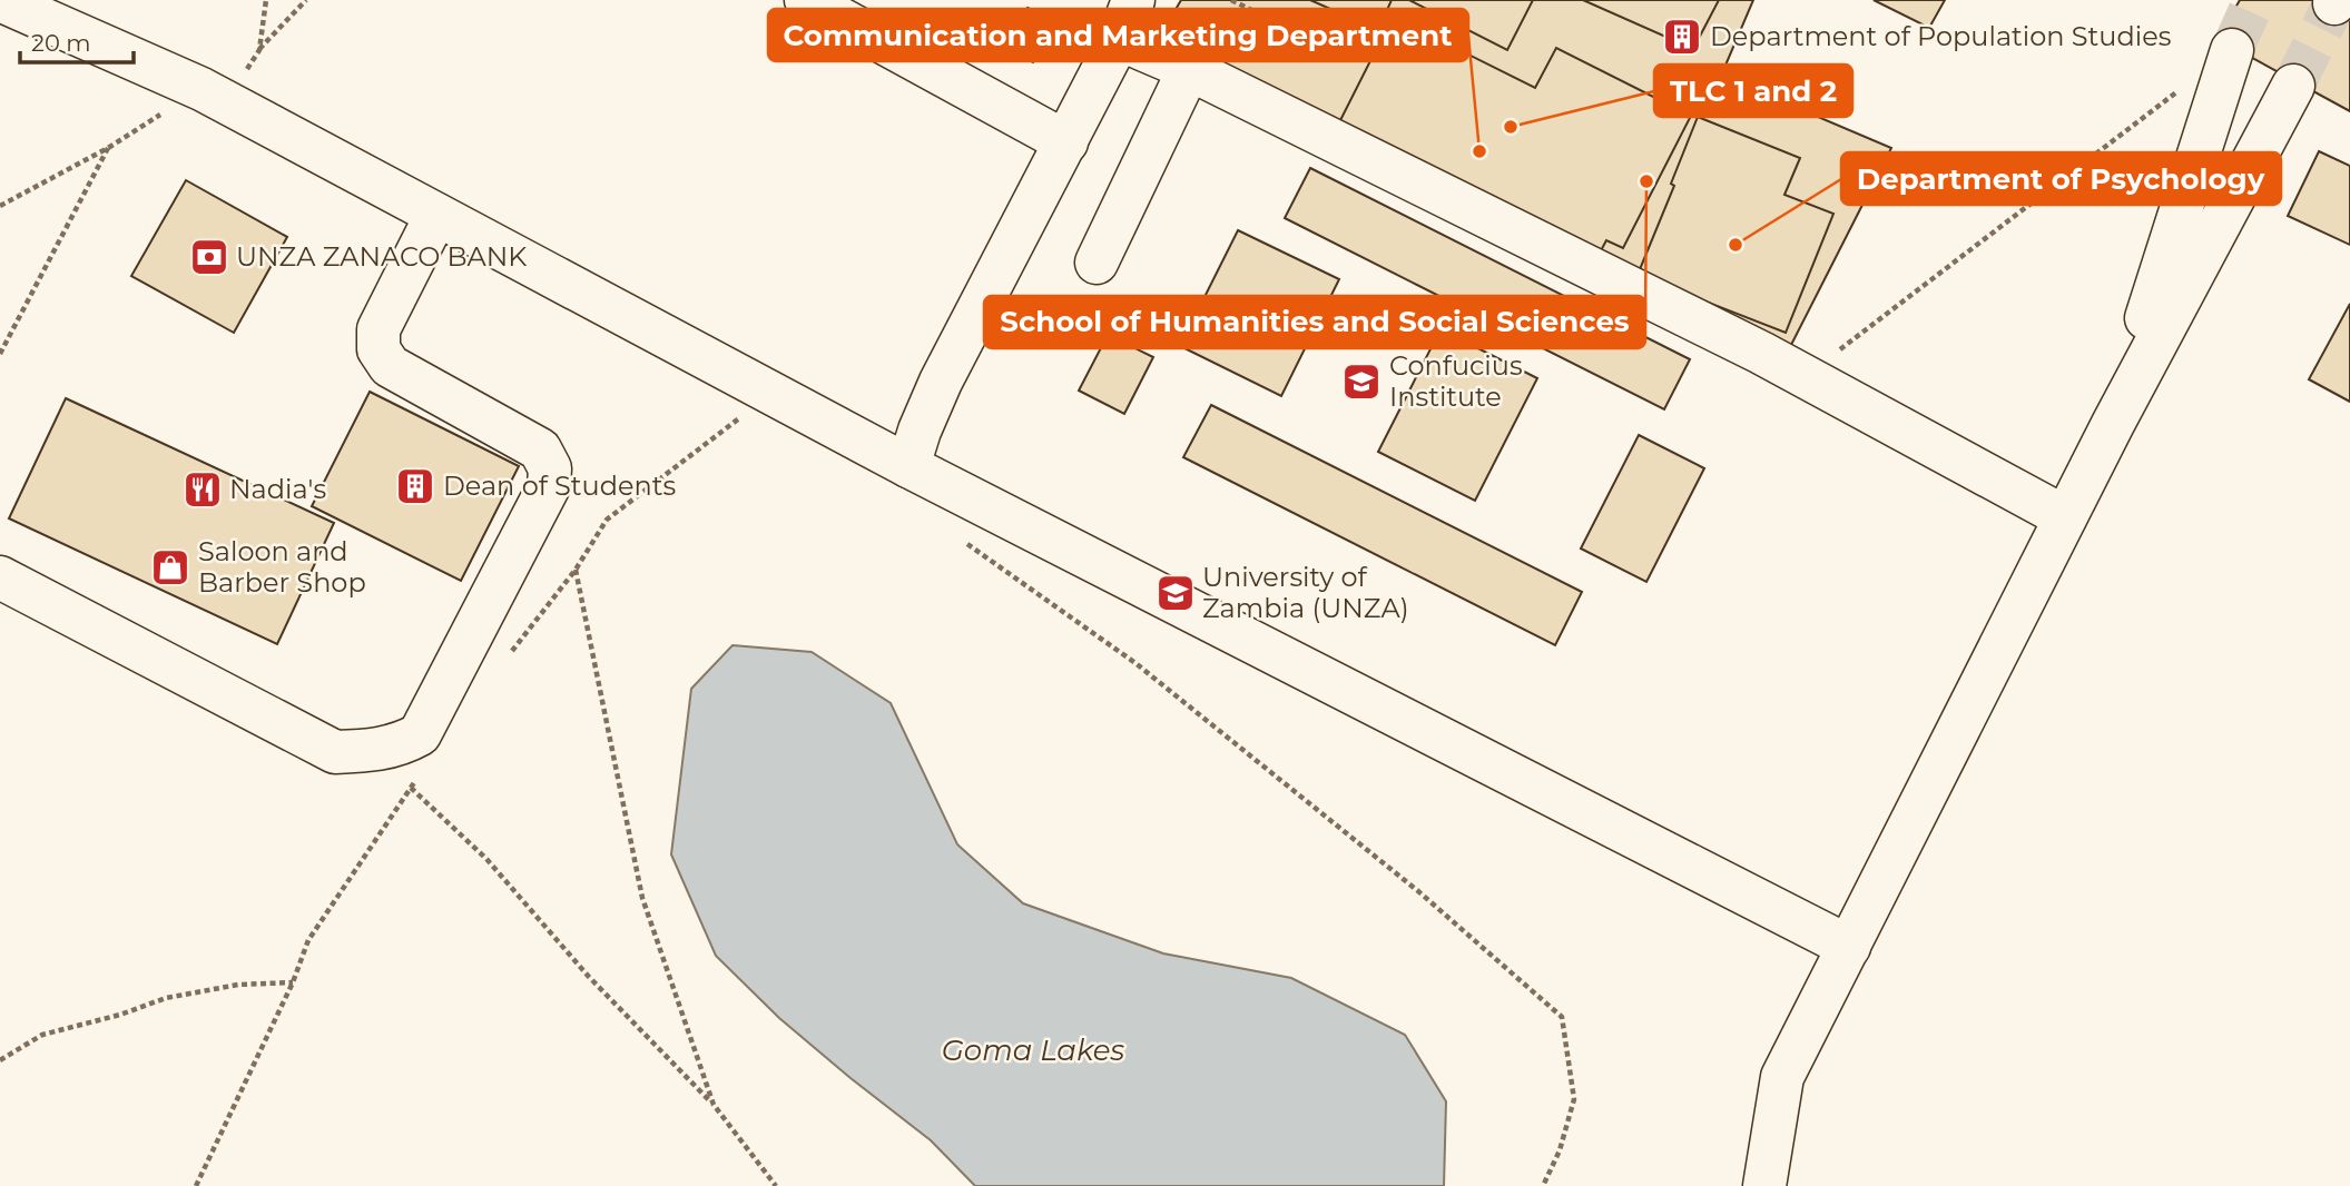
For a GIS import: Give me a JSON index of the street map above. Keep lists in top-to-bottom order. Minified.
{"water":["Goma Lakes"],"places":{"building":["Department of Population Studies","Dean of Students"],"other":["TLC 1 and 2","Communication and Marketing Department","School of Humanities and Social Sciences","Department of Psychology"],"bank":["UNZA ZANACO BANK"],"school or university":["Confucius Institute","University of Zambia (UNZA)"],"restaurant":["Nadia's"],"shop":["Saloon and Barber Shop"]},"scale_bar":"20 m"}
